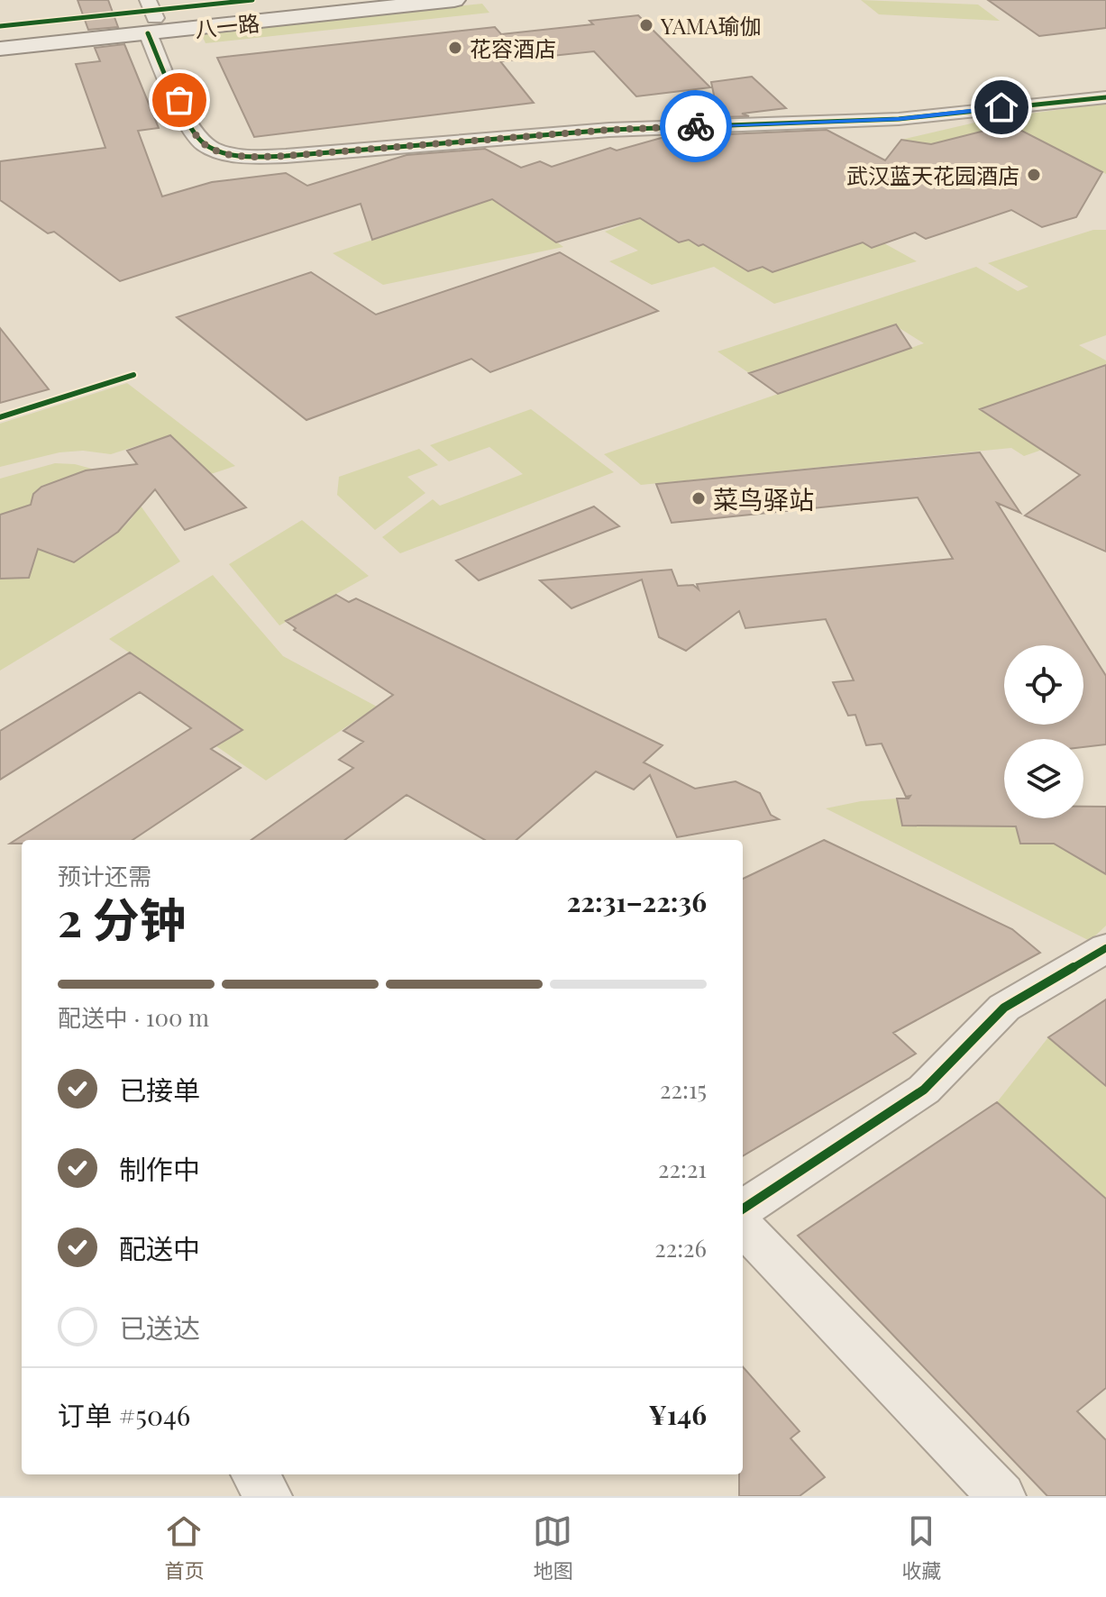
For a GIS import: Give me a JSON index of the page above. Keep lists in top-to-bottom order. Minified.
{"streets":{"main road":["八一路"]},"places":["YAMA瑜伽","花容酒店","武汉蓝天花园酒店","菜鸟驿站"],"page":{"heading":["2 分钟","预计还需","22:31–22:36"],"panel":["订单 #5046","¥146"],"bar":"配送中 · 100 m","list":[["已接单","22:15"],["制作中","22:21"],["配送中","22:26"],"已送达"],"tabs":["首页","地图","收藏"]}}
